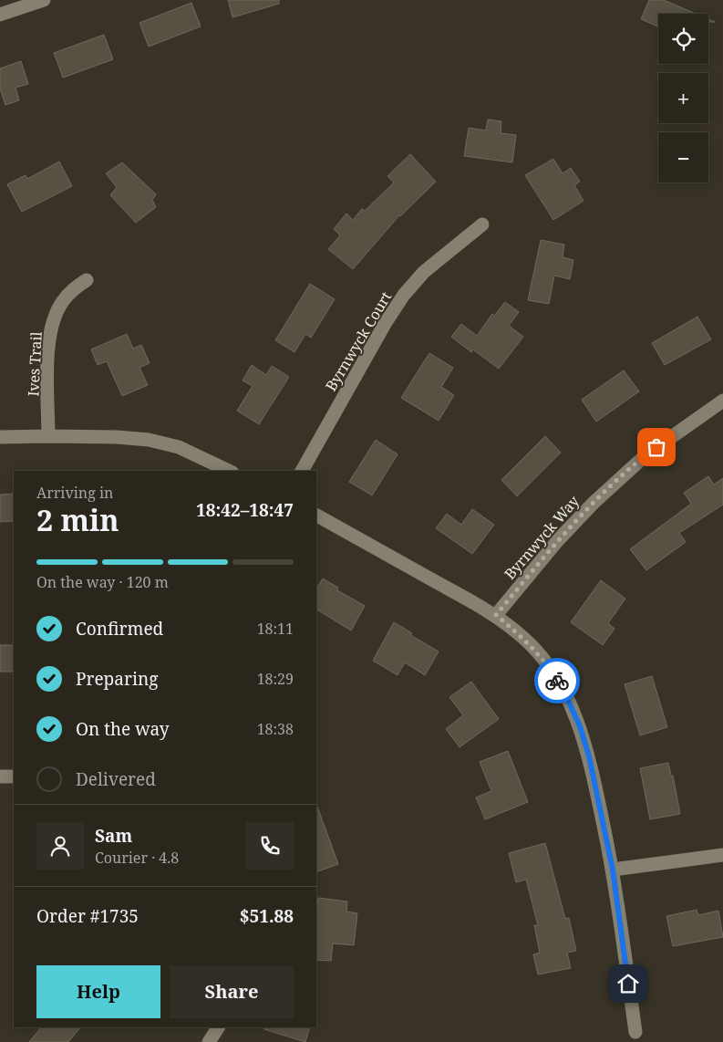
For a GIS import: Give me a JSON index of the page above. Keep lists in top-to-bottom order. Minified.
{"streets":{"street":["Byrnwyck Court","Ives Trail","Byrnwyck Way"]},"page":{"map_buttons":["+","−"],"heading":["2 min","Arriving in","18:42–18:47"],"panel":["Sam","Courier · 4.8","Order #1735","$51.88"],"bar":"On the way · 120 m","list":[["Confirmed","18:11"],["Preparing","18:29"],["On the way","18:38"],"Delivered"],"buttons":["Help","Share"]}}
